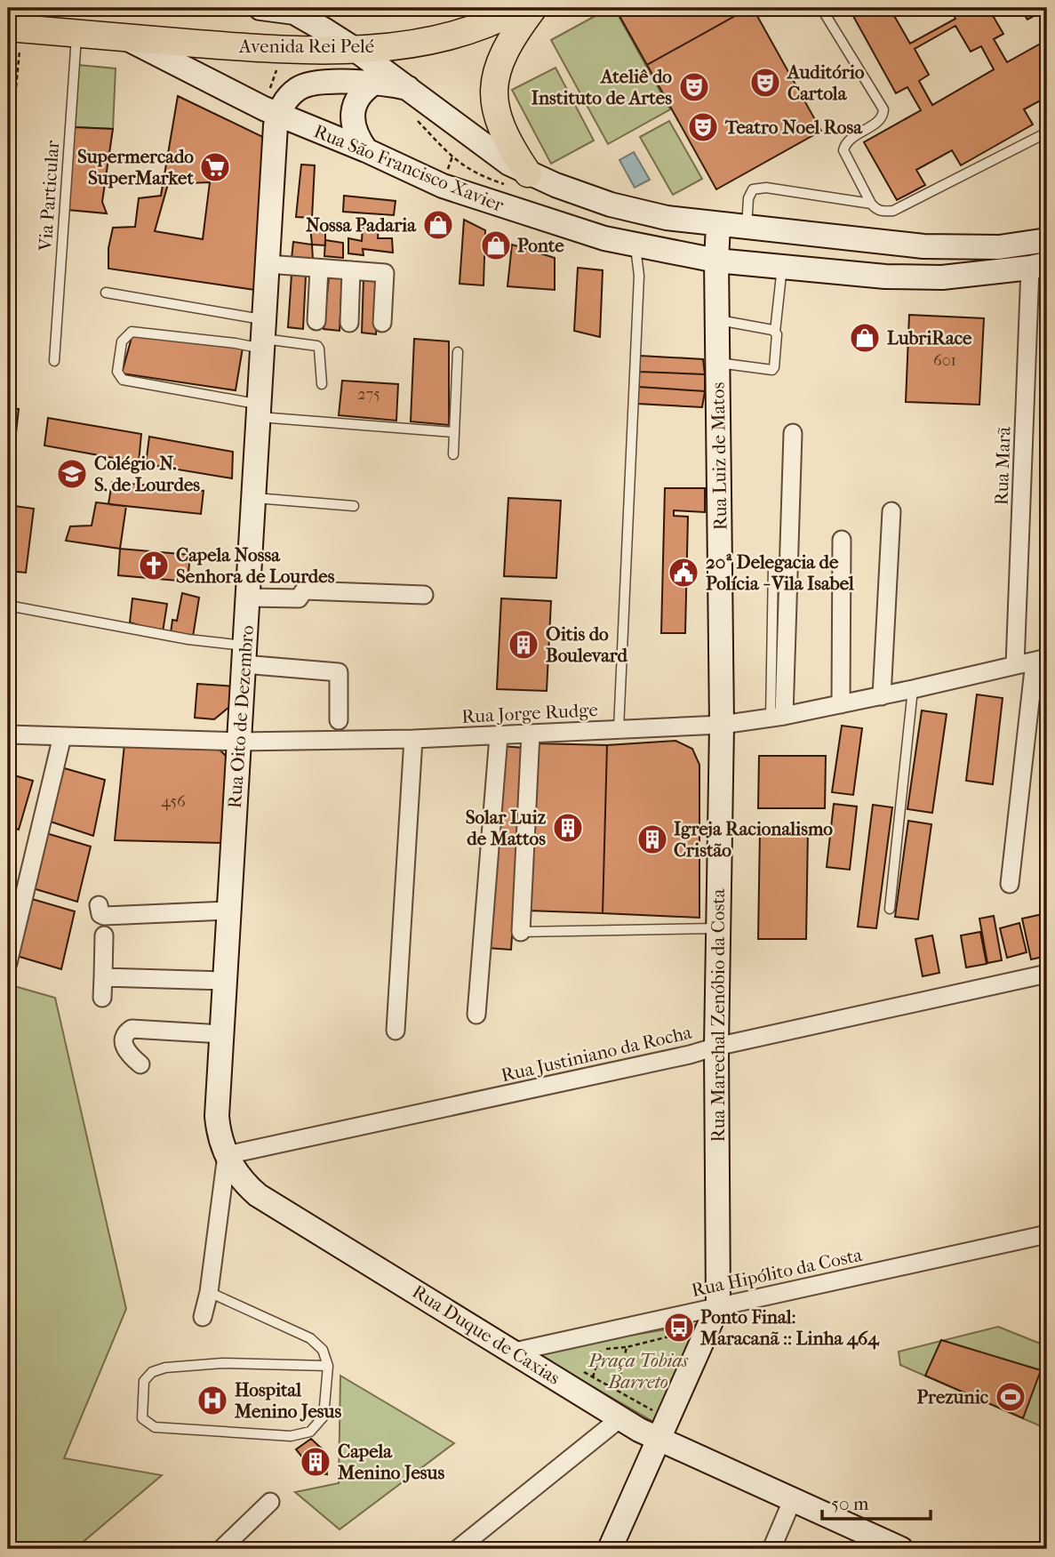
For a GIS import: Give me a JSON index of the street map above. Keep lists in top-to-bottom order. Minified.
{"streets":{"main road":["Avenida Rei Pelé","Rua São Francisco Xavier"],"street":["Rua Luiz de Matos","Rua Marã","Rua Jorge Rudge","Rua Oito de Dezembro","Rua Marechal Zenóbio da Costa","Rua Justiniano da Rocha","Rua Hipólito da Costa","Rua Duque de Caxias"],"lane":["Via Particular"]},"crossings":[["Avenida Rei Pelé","Rua São Francisco Xavier"],["Rua São Francisco Xavier","Via Particular"],["Rua São Francisco Xavier","Rua Luiz de Matos"],["Rua São Francisco Xavier","Rua Marã"],["Rua São Francisco Xavier","Rua Oito de Dezembro"],["Rua Luiz de Matos","Rua Jorge Rudge"],["Rua Luiz de Matos","Rua Marechal Zenóbio da Costa"],["Rua Marã","Rua Jorge Rudge"],["Rua Jorge Rudge","Rua Oito de Dezembro"],["Rua Jorge Rudge","Rua Marechal Zenóbio da Costa"],["Rua Oito de Dezembro","Rua Justiniano da Rocha"],["Rua Oito de Dezembro","Rua Duque de Caxias"],["Rua Marechal Zenóbio da Costa","Rua Justiniano da Rocha"],["Rua Marechal Zenóbio da Costa","Rua Hipólito da Costa"],["Rua Justiniano da Rocha","Rua Duque de Caxias"],["Rua Hipólito da Costa","Rua Duque de Caxias"]],"parks":["Praça Tobias Barreto"],"places":{"theatre":["Auditório Cartola","Ateliê do Instituto de Artes","Teatro Noel Rosa"],"supermarket":["Supermercado SuperMarket"],"shop":["Nossa Padaria","Ponte","LubriRace"],"school or university":["Colégio N. S. de Lourdes"],"church":["Capela Nossa Senhora de Lourdes"],"public building":["20ª Delegacia de Polícia - Vila Isabel"],"building":["Oitis do Boulevard","Solar Luiz de Mattos","Igreja Racionalismo Cristão","Capela Menino Jesus"],"bus stop":["Ponto Final: Maracanã :: Linha 464"],"sports":["Prezunic"],"hospital":["Hospital Menino Jesus"]},"house_numbers":["601","275","456"],"scale_bar":"50 m"}
